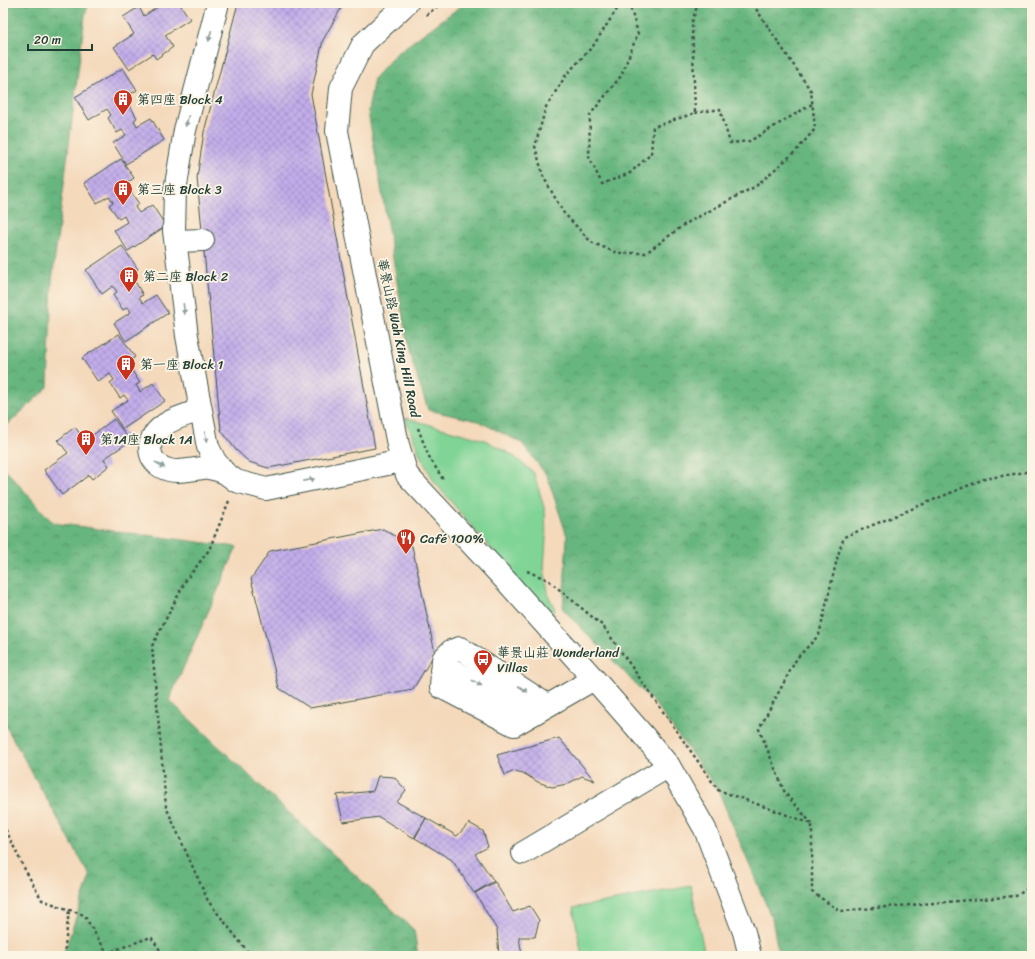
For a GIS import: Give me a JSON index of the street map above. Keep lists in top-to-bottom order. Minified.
{"streets":{"street":["華景山路 Wah King Hill Road"]},"places":{"building":["第四座 Block 4","第三座 Block 3","第二座 Block 2","第一座 Block 1","第1A座 Block 1A"],"restaurant":["Café 100%"],"bus stop":["華景山莊 Wonderland Villas"]},"scale_bar":"20 m"}
